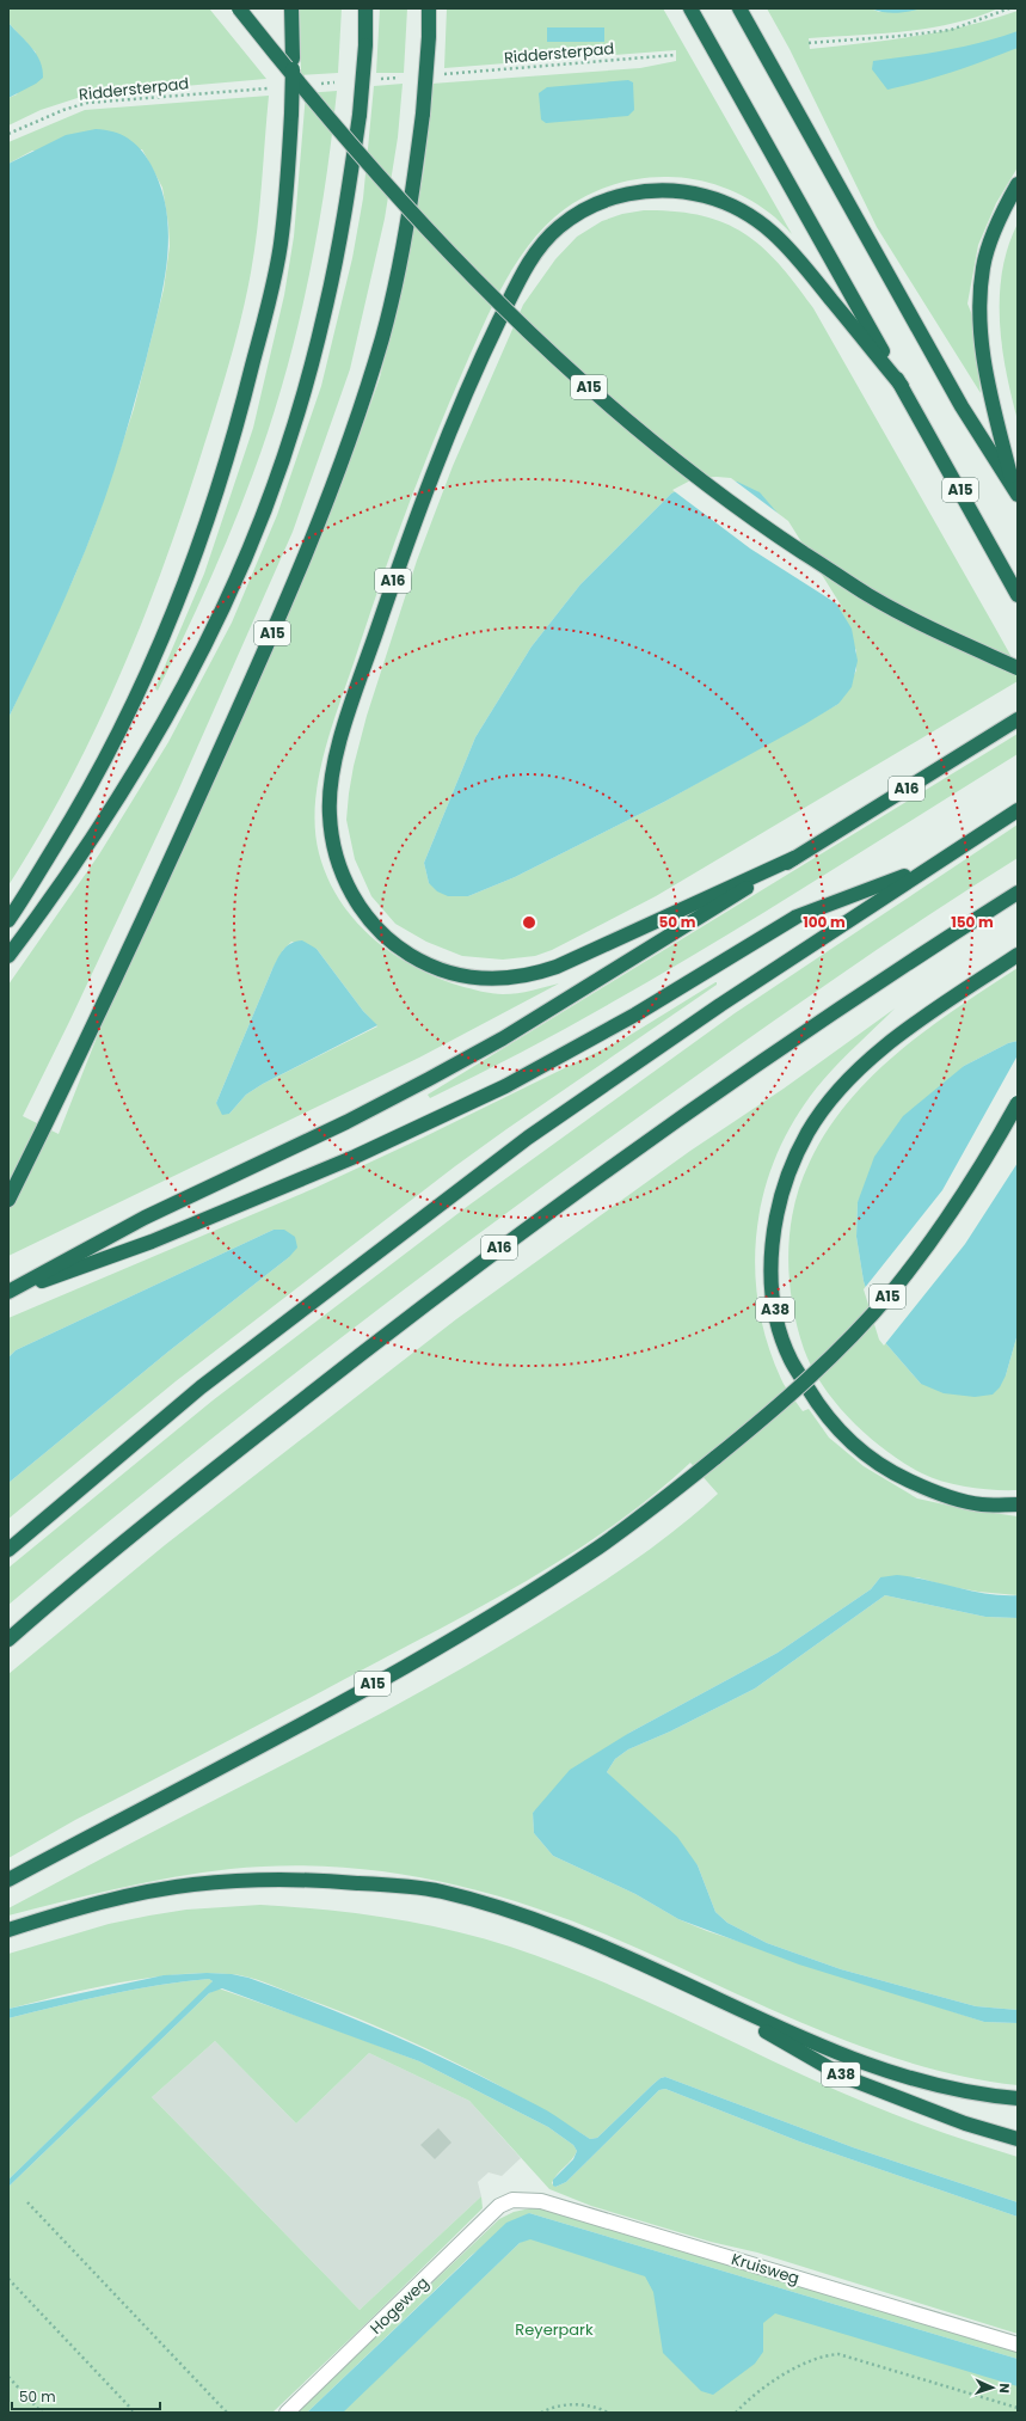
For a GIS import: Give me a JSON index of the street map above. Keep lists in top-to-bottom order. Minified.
{"streets":{"highway":["A15","A16","A38"],"street":["Kruisweg","Hogeweg"],"path":["Riddersterpad"]},"crossings":[["A15","A16"],["Kruisweg","Hogeweg"]],"parks":["Reyerpark"],"scale_bar":"50 m","north":"right","rings":["50 m","100 m","150 m"]}
